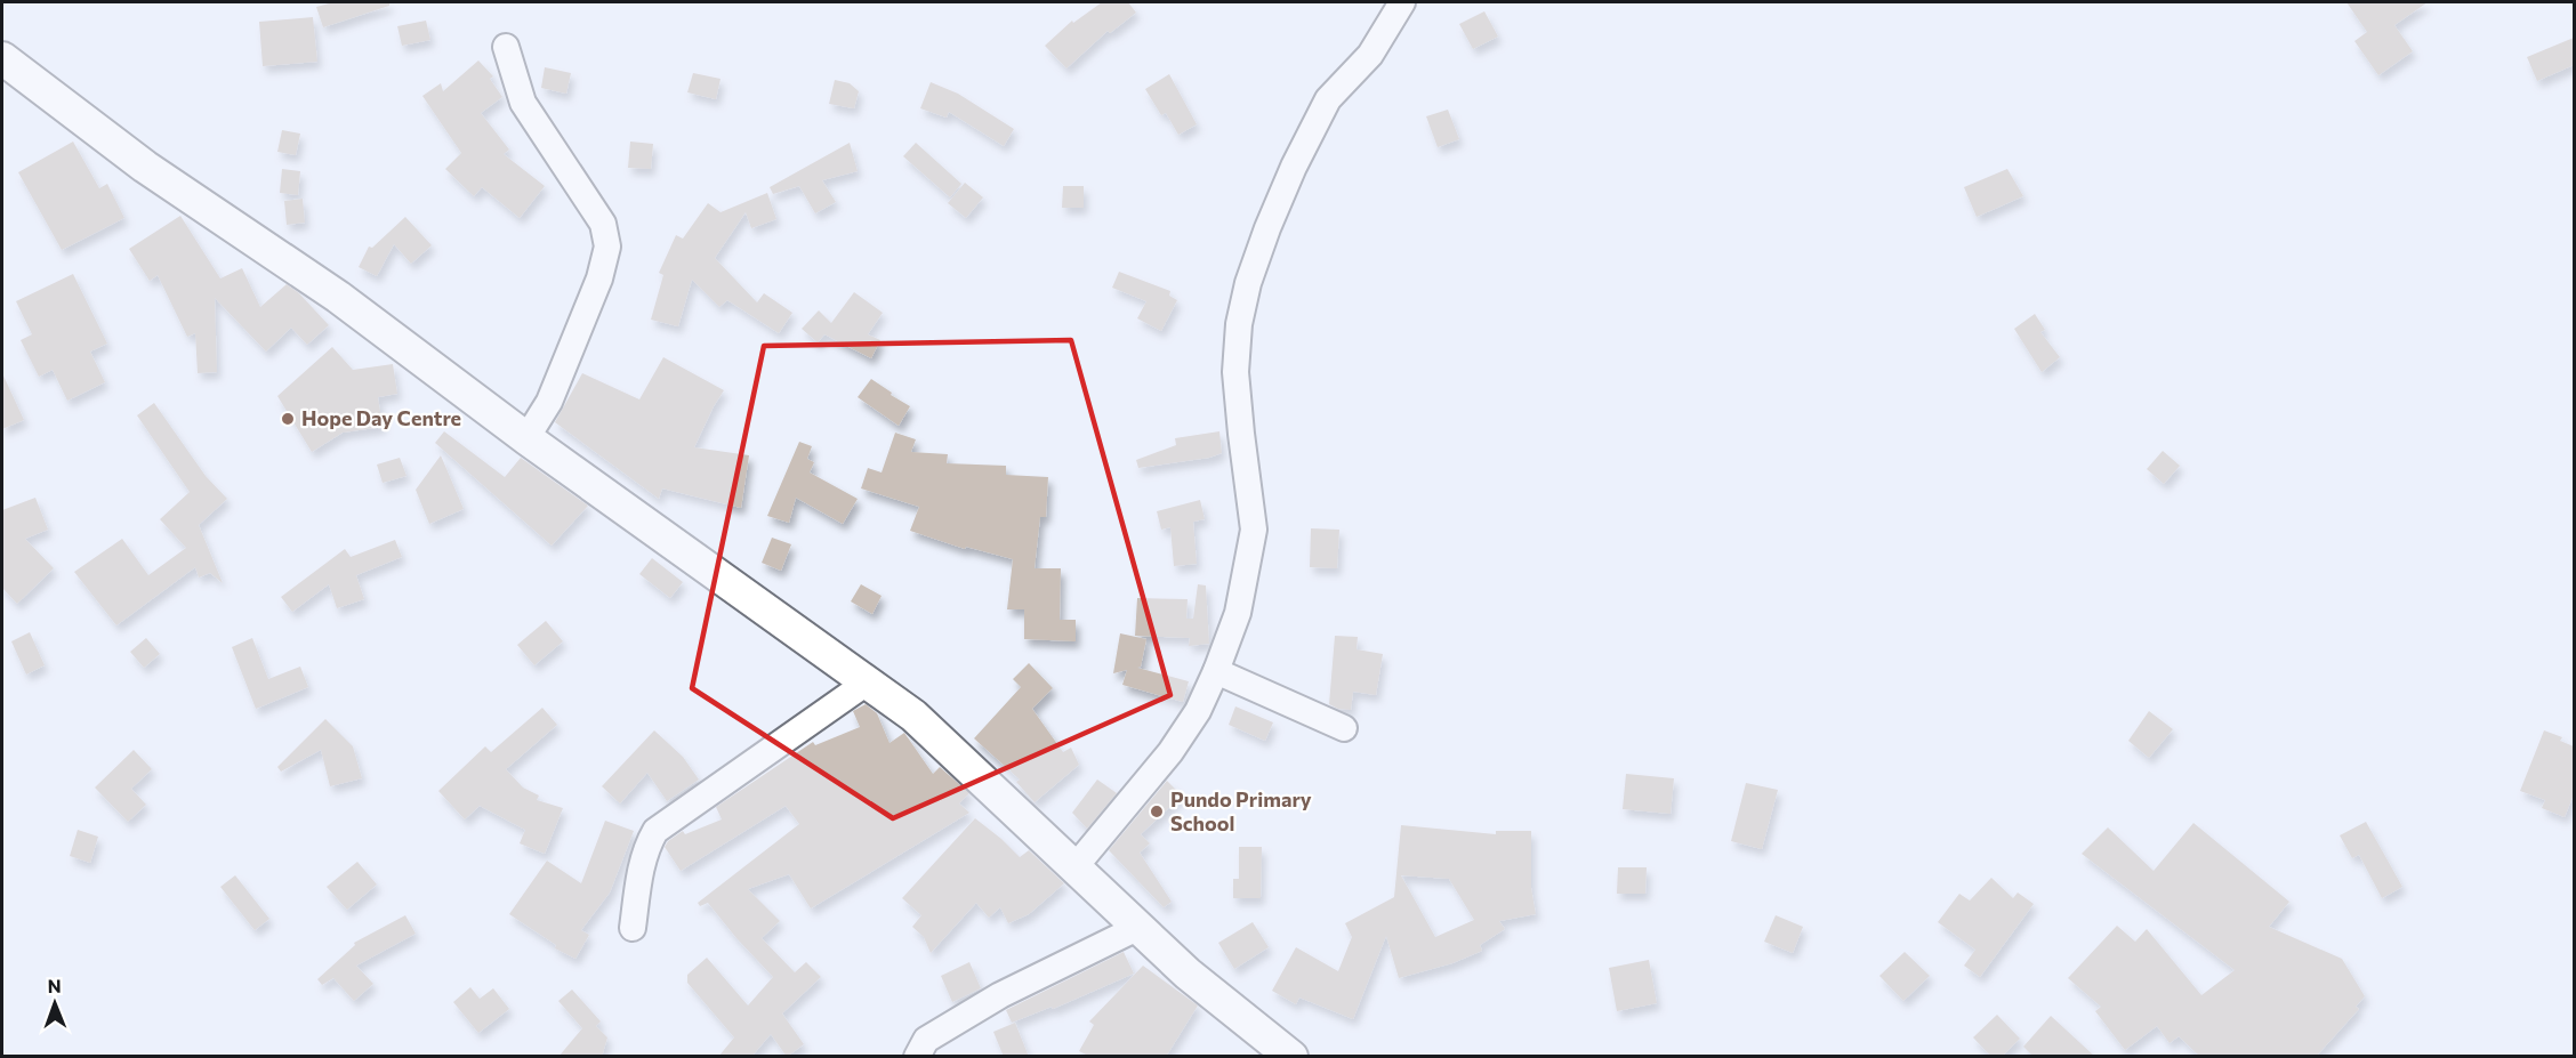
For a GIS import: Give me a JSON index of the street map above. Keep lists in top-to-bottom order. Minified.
{"places":["Hope Day Centre","Pundo Primary School"],"north":"top"}
